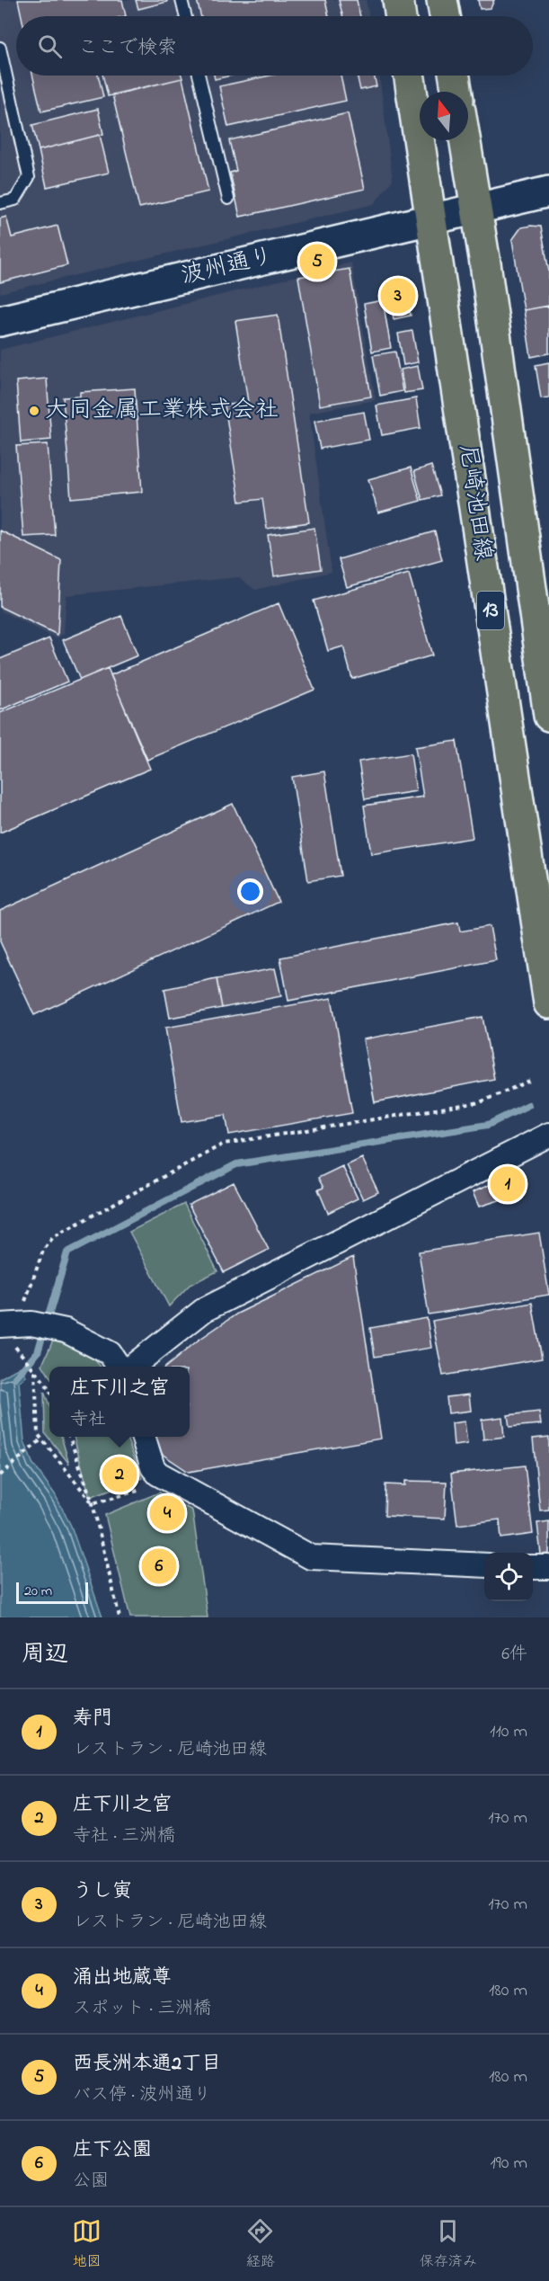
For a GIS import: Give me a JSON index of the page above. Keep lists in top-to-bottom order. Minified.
{"streets":{"main road":["尼崎池田線","13"],"street":["波州通り"]},"crossings":[["波州通り","尼崎池田線"]],"places":["大同金属工業株式会社"],"scale_bar":"20 m","north":"top","page":{"search":"ここで検索","pins":["5","3","1","2","4","6"],"popup":["庄下川之宮","寺社"],"scale":"20 m","heading":["周辺","6件"],"list":[{"mark":"1","name":"寿門","note":"レストラン · 尼崎池田線","value":"110 m"},{"mark":"2","name":"庄下川之宮","note":"寺社 · 三洲橋","value":"170 m"},{"mark":"3","name":"うし寅","note":"レストラン · 尼崎池田線","value":"170 m"},{"mark":"4","name":"涌出地蔵尊","note":"スポット · 三洲橋","value":"180 m"},{"mark":"5","name":"西長洲本通2丁目","note":"バス停 · 波州通り","value":"180 m"},{"mark":"6","name":"庄下公園","note":"公園","value":"190 m"}],"nav":["地図","経路","保存済み"]}}
